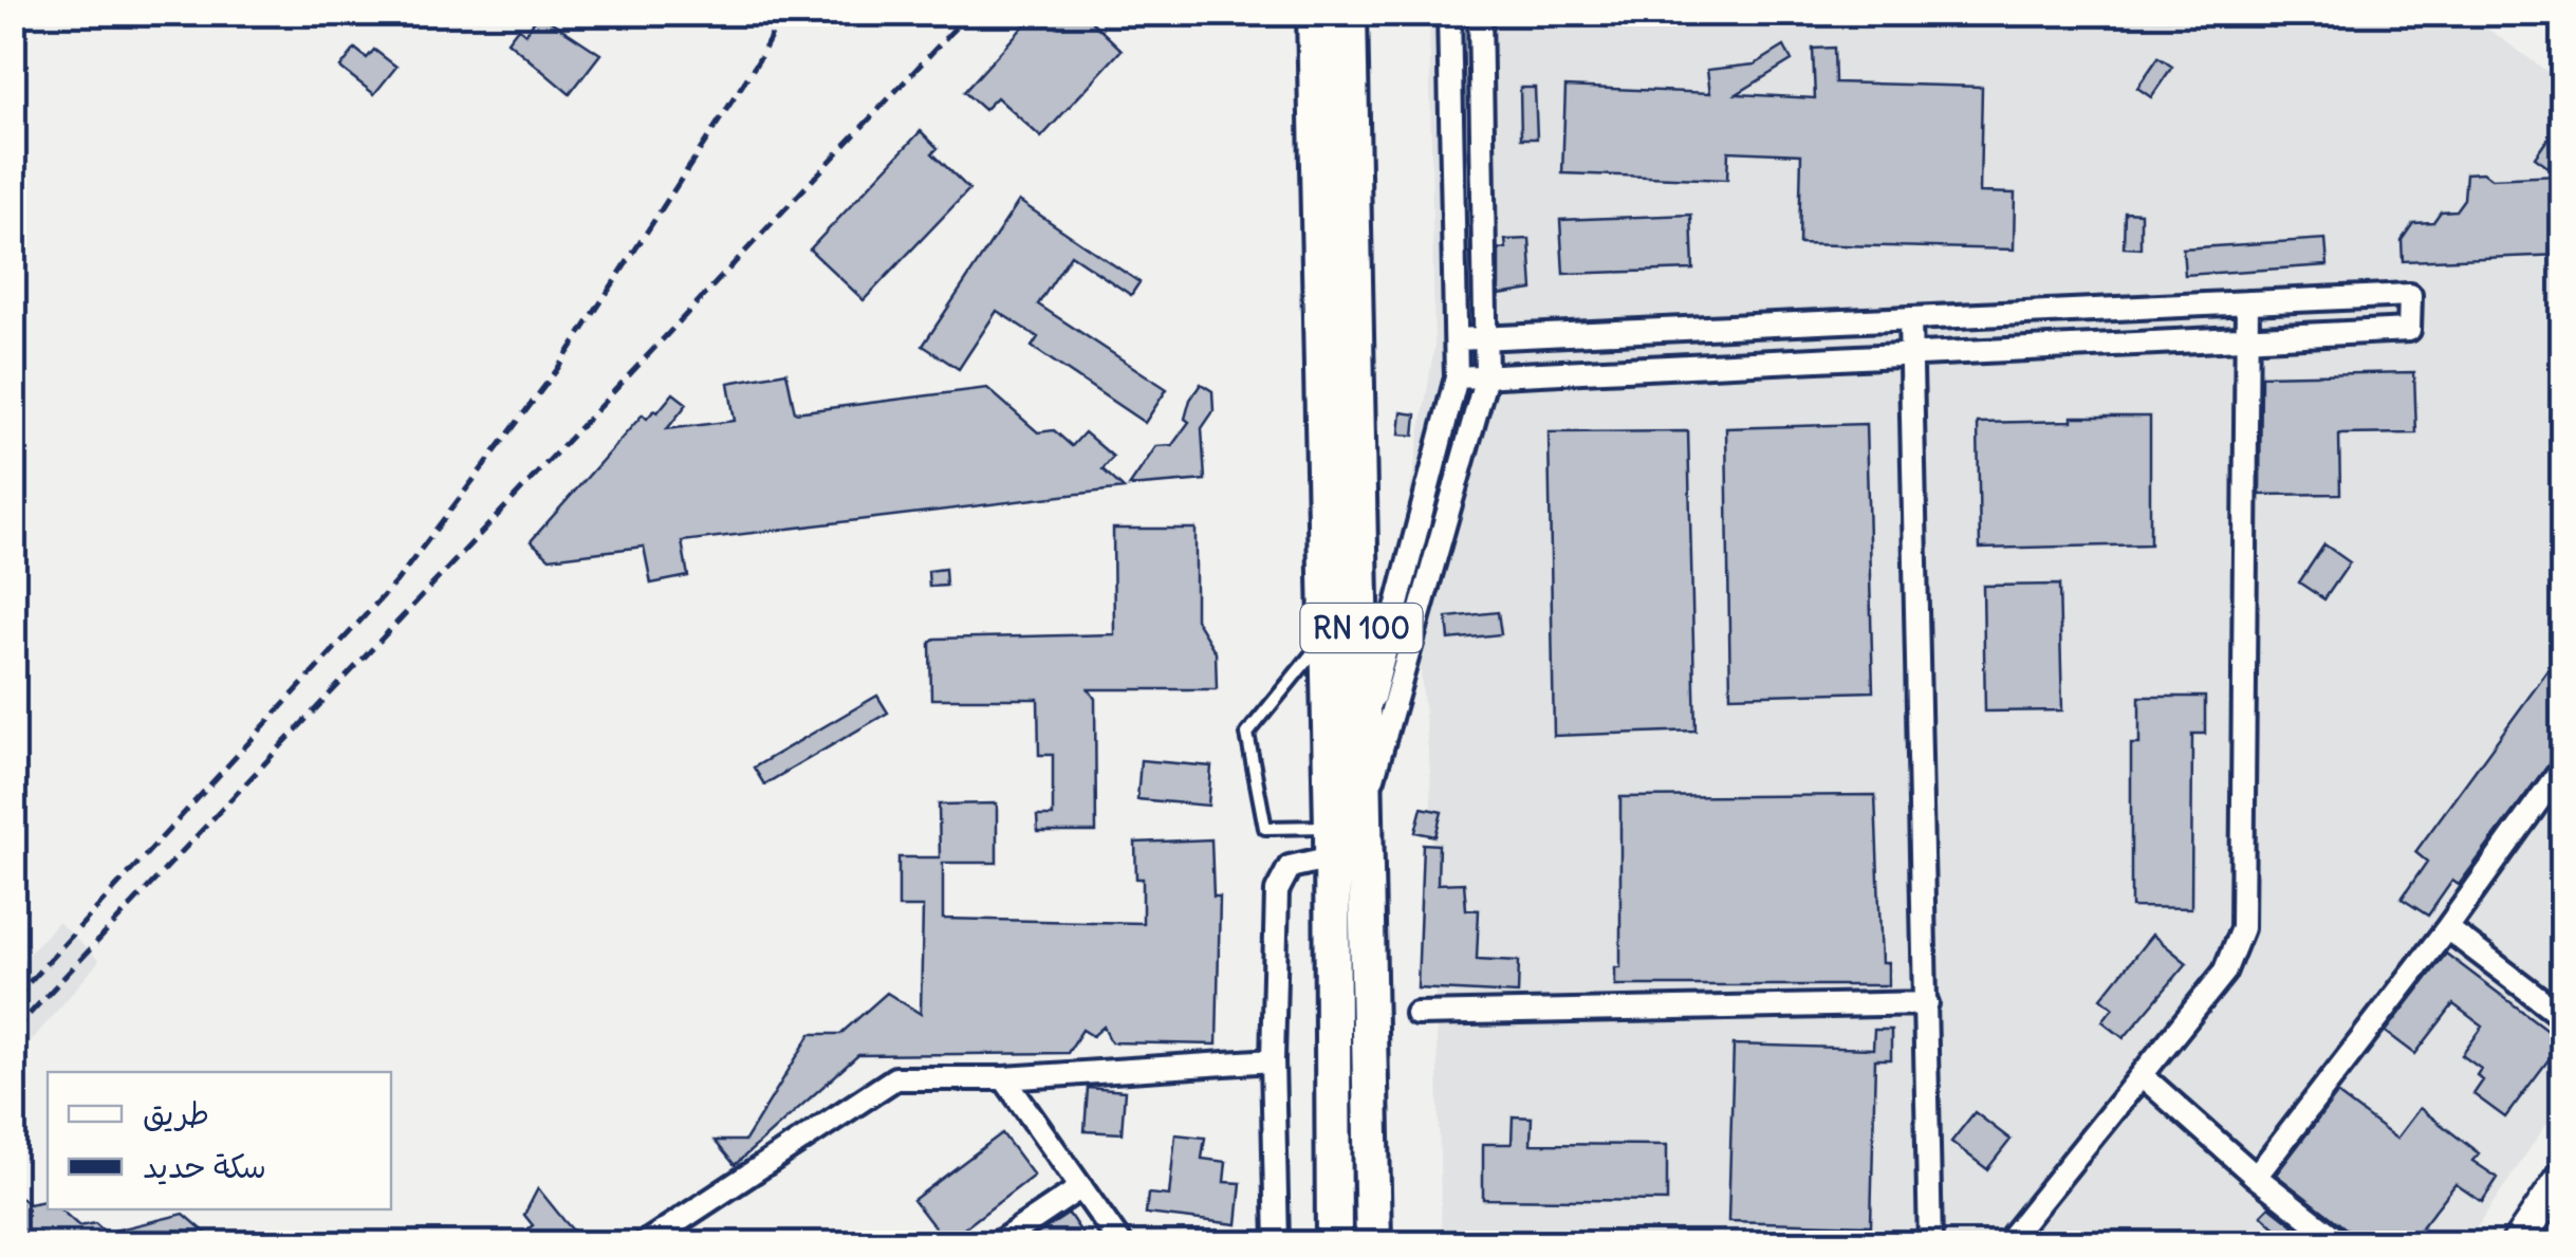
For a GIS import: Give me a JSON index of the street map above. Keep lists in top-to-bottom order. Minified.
{"streets":{"highway":["RN 100"]},"legend":["طريق","سكة حديد"]}
